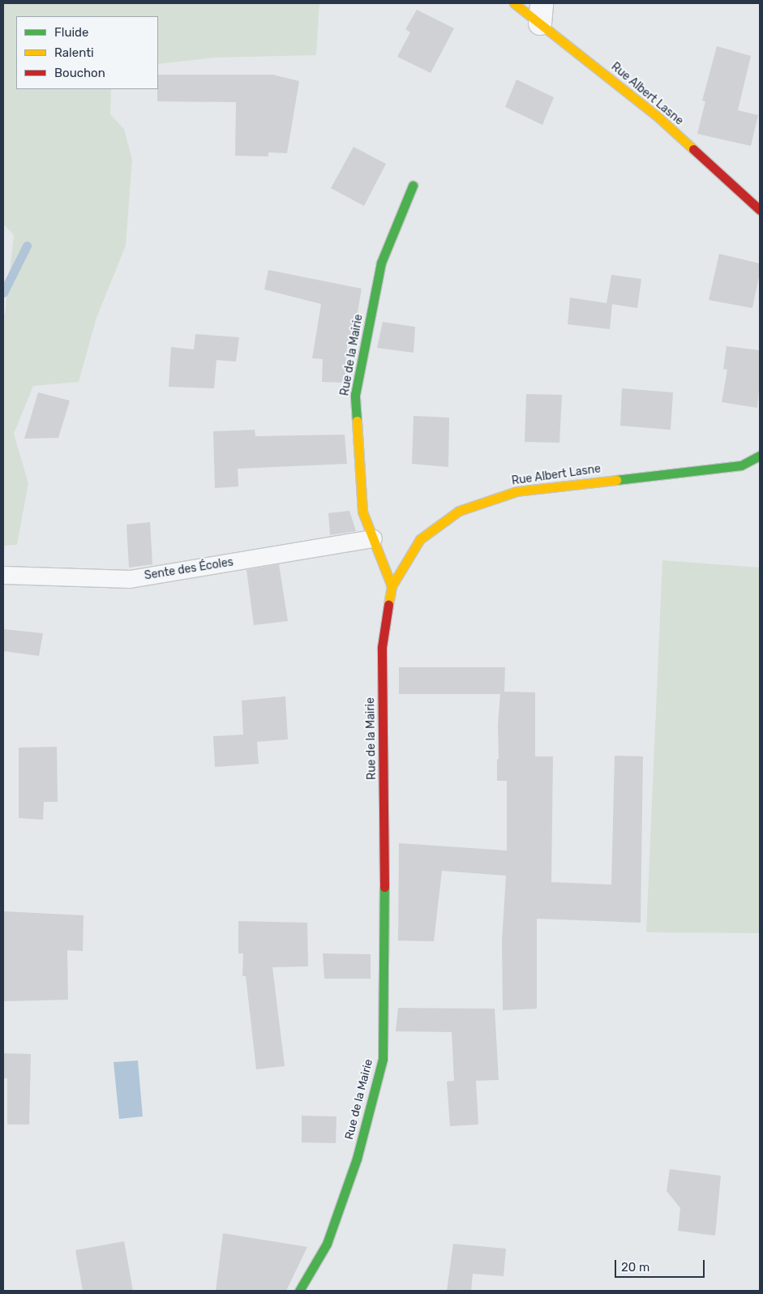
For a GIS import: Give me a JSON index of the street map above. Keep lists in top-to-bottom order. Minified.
{"streets":{"street":["Rue Albert Lasne","Rue de la Mairie"],"lane":["Sente des Écoles"]},"crossings":[["Rue Albert Lasne","Rue de la Mairie"],["Rue de la Mairie","Sente des Écoles"]],"legend":["Fluide","Ralenti","Bouchon"],"scale_bar":"20 m"}
